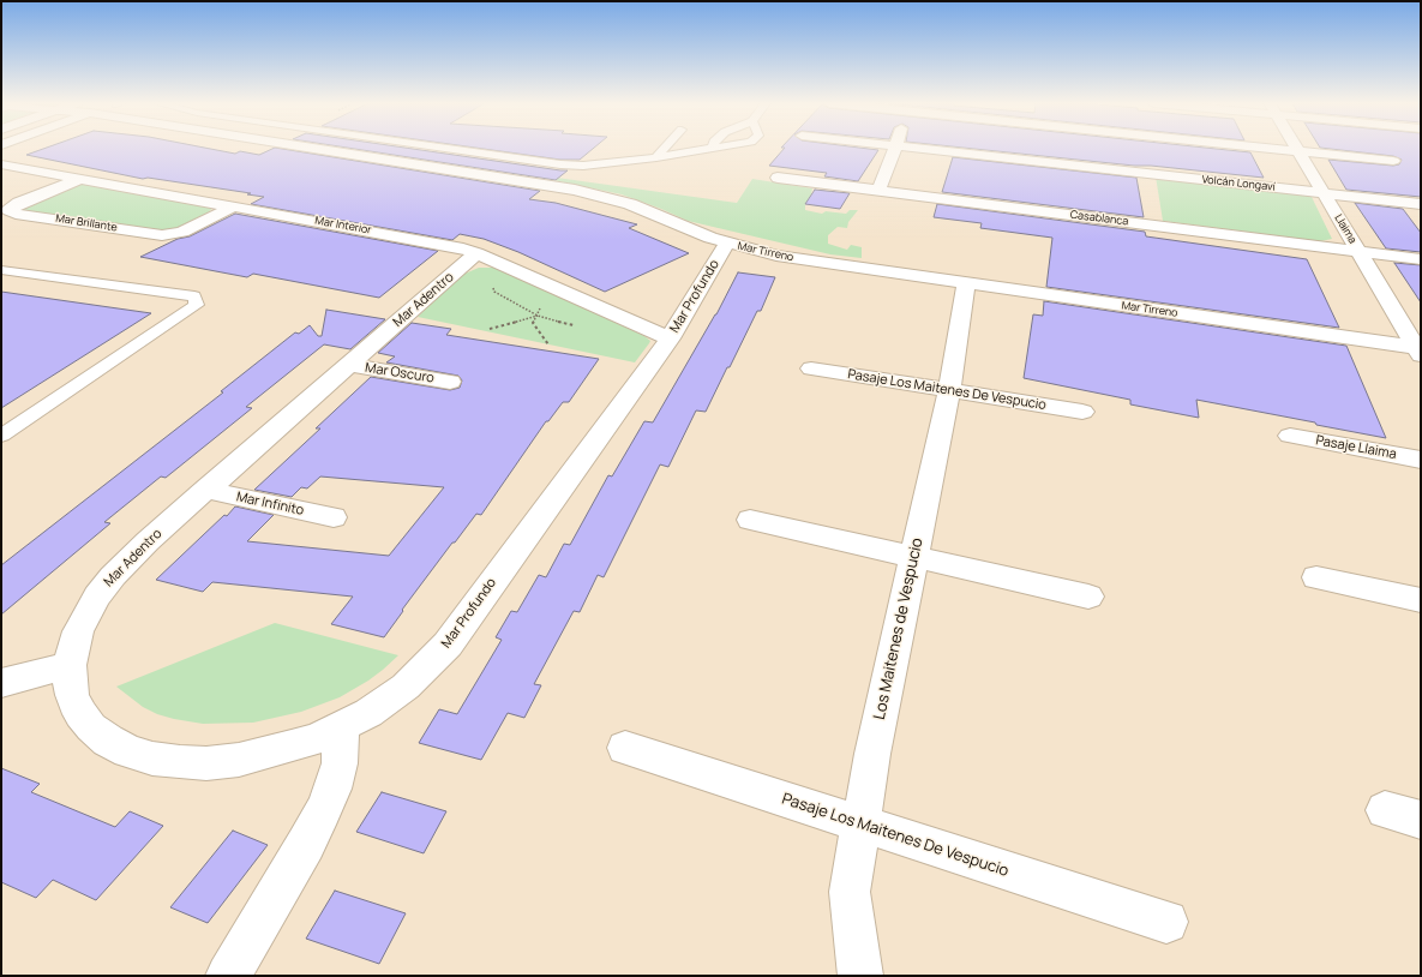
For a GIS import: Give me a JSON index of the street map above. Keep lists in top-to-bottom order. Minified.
{"streets":{"street":["Volcán Longaví","Casablanca","Mar Brillante","Mar Interior","Llaima","Mar Tirreno","Mar Profundo","Mar Adentro","Mar Oscuro","Pasaje Los Maitenes De Vespucio","Pasaje Llaima","Mar Infinito","Los Maitenes de Vespucio"]},"crossings":[["Volcán Longaví","Llaima"],["Casablanca","Llaima"],["Mar Brillante","Mar Interior"],["Mar Interior","Mar Profundo"],["Mar Interior","Mar Adentro"],["Llaima","Mar Tirreno"],["Mar Tirreno","Mar Profundo"],["Mar Tirreno","Los Maitenes de Vespucio"],["Mar Profundo","Mar Adentro"],["Mar Adentro","Mar Oscuro"],["Mar Adentro","Mar Infinito"],["Pasaje Los Maitenes De Vespucio","Los Maitenes de Vespucio"]]}
